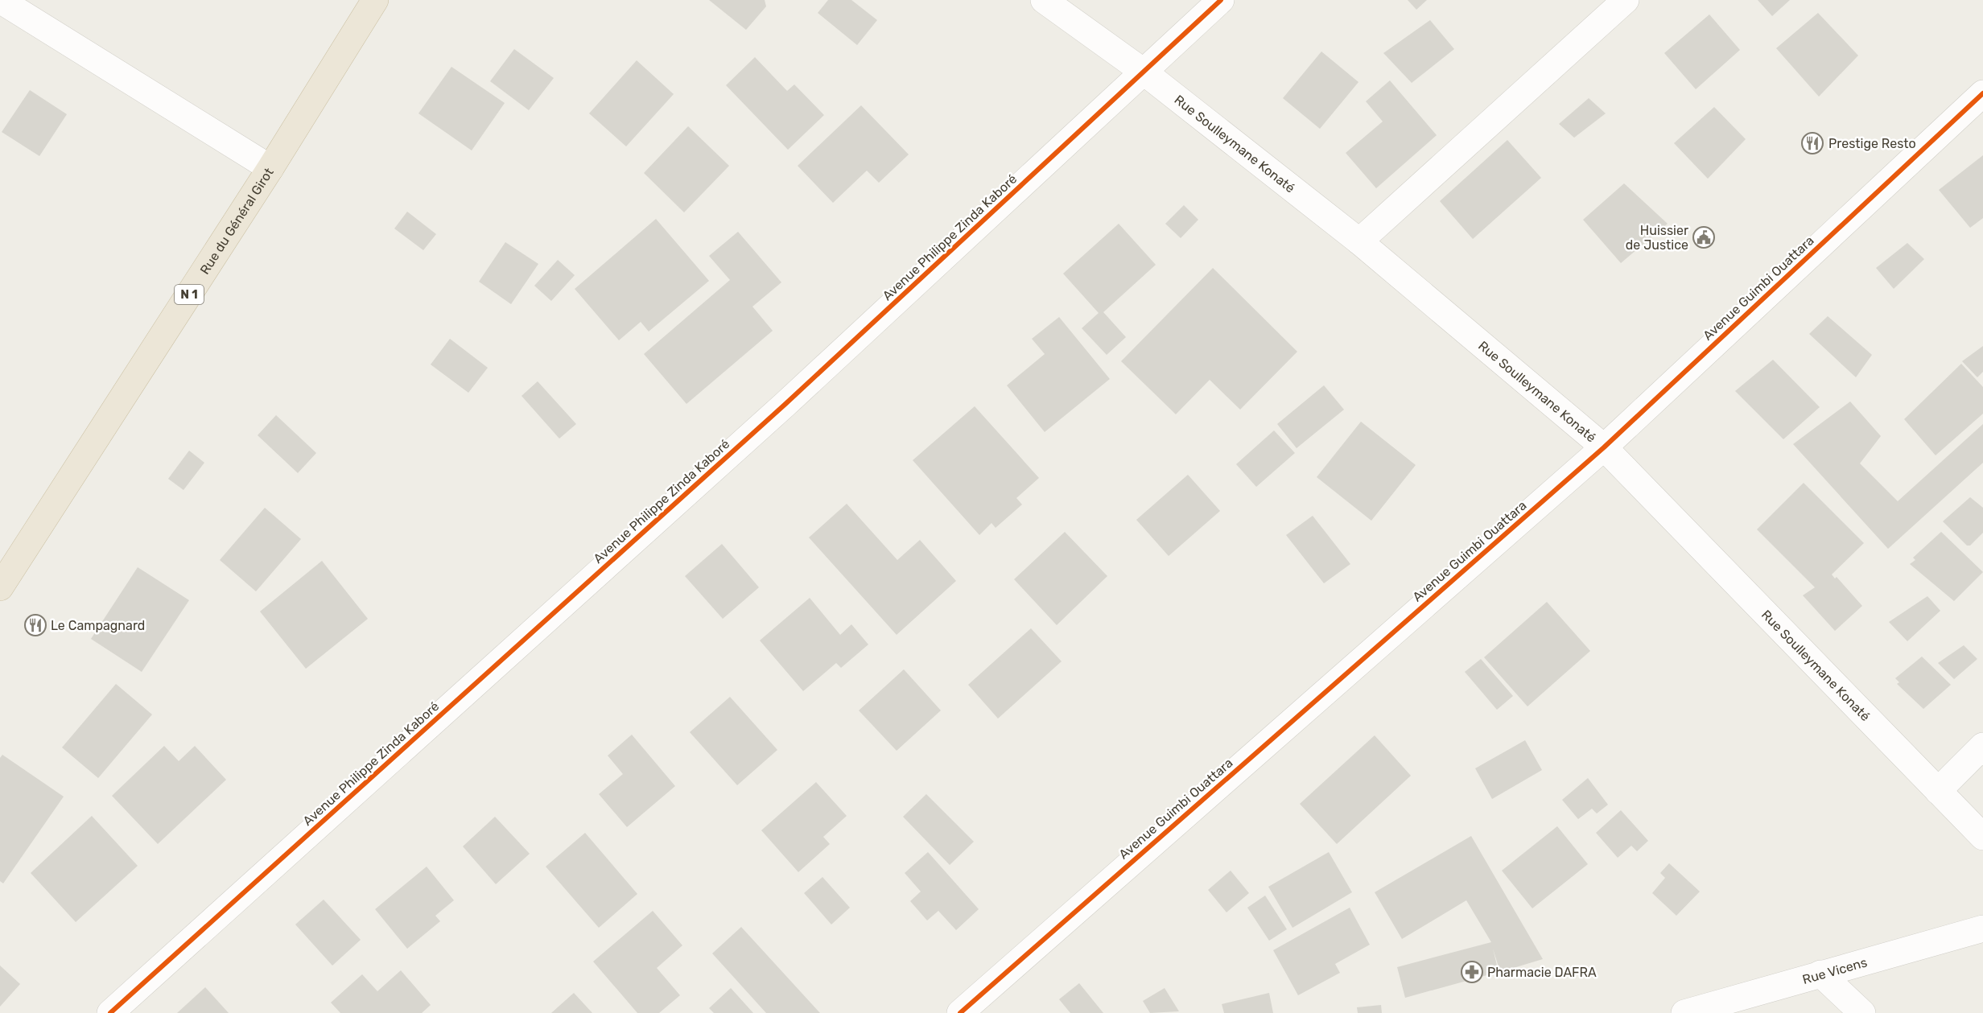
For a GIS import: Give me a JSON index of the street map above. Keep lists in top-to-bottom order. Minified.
{"streets":{"highway":["Rue du Général Girot","N 1"],"street":["Rue Soulleymane Konaté","Avenue Philippe Zinda Kaboré","Avenue Guimbi Ouattara","Rue Vicens"]},"crossings":[["Rue Soulleymane Konaté","Avenue Philippe Zinda Kaboré"],["Rue Soulleymane Konaté","Avenue Guimbi Ouattara"]],"places":{"restaurant":["Prestige Resto","Le Campagnard"],"public building":["Huissier de Justice"],"pharmacy":["Pharmacie DAFRA"]}}
